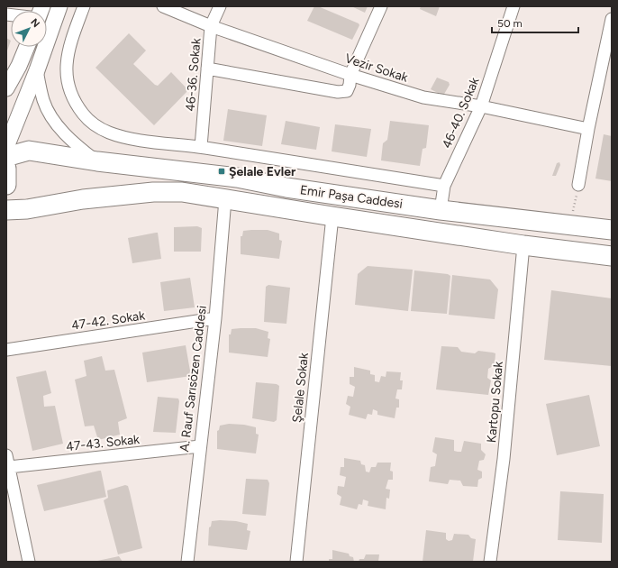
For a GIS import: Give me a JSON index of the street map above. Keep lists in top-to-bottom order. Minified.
{"streets":{"main road":["Emir Paşa Caddesi"],"street":["Vezir Sokak","46-36. Sokak","46-40. Sokak","47-42. Sokak","A. Rauf Sarısözen Caddesi","Şelale Sokak","Kartopu Sokak","47-43. Sokak"]},"crossings":[["Vezir Sokak","46-36. Sokak"],["Vezir Sokak","46-40. Sokak"],["46-40. Sokak","Emir Paşa Caddesi"],["Emir Paşa Caddesi","A. Rauf Sarısözen Caddesi"],["Emir Paşa Caddesi","Şelale Sokak"],["Emir Paşa Caddesi","Kartopu Sokak"],["47-42. Sokak","A. Rauf Sarısözen Caddesi"],["A. Rauf Sarısözen Caddesi","47-43. Sokak"]],"places":{"transit":["Şelale Evler"]},"scale_bar":"50 m","north":"top right"}
